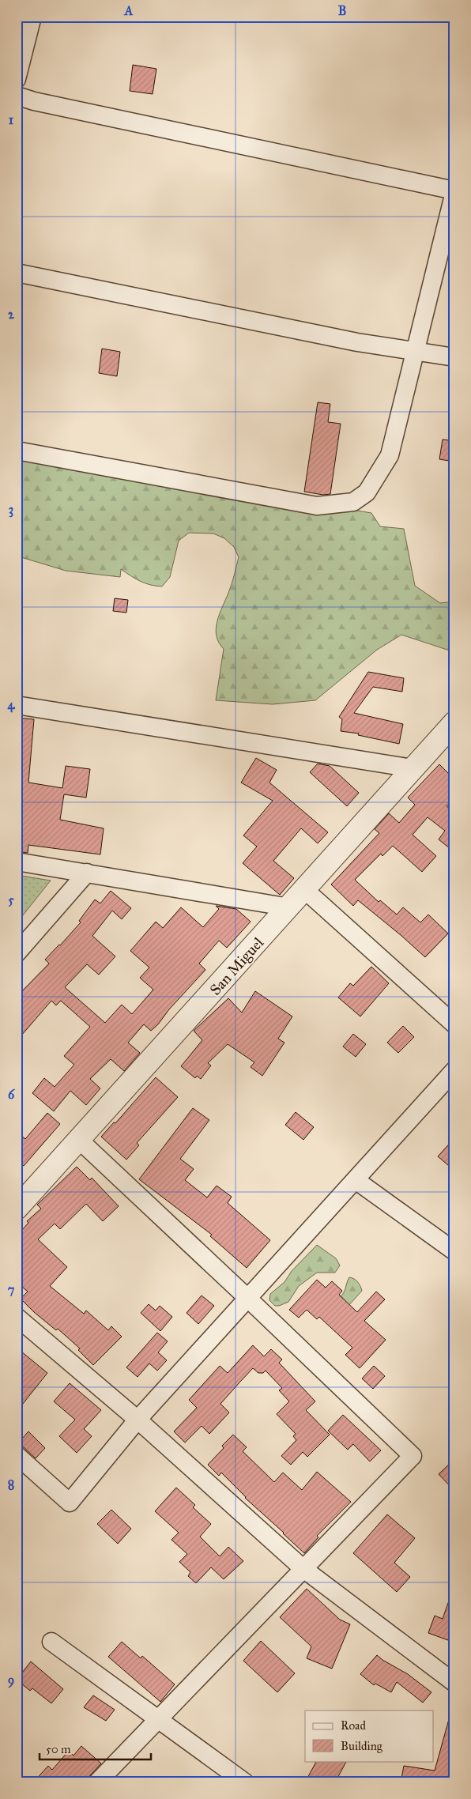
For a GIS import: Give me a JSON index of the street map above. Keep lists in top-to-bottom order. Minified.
{"streets":{"street":["San Miguel"]},"legend":["Road","Building"],"scale_bar":"50 m","grid":{"columns":["A","B"],"rows":["1","2","3","4","5","6","7","8","9"]}}
